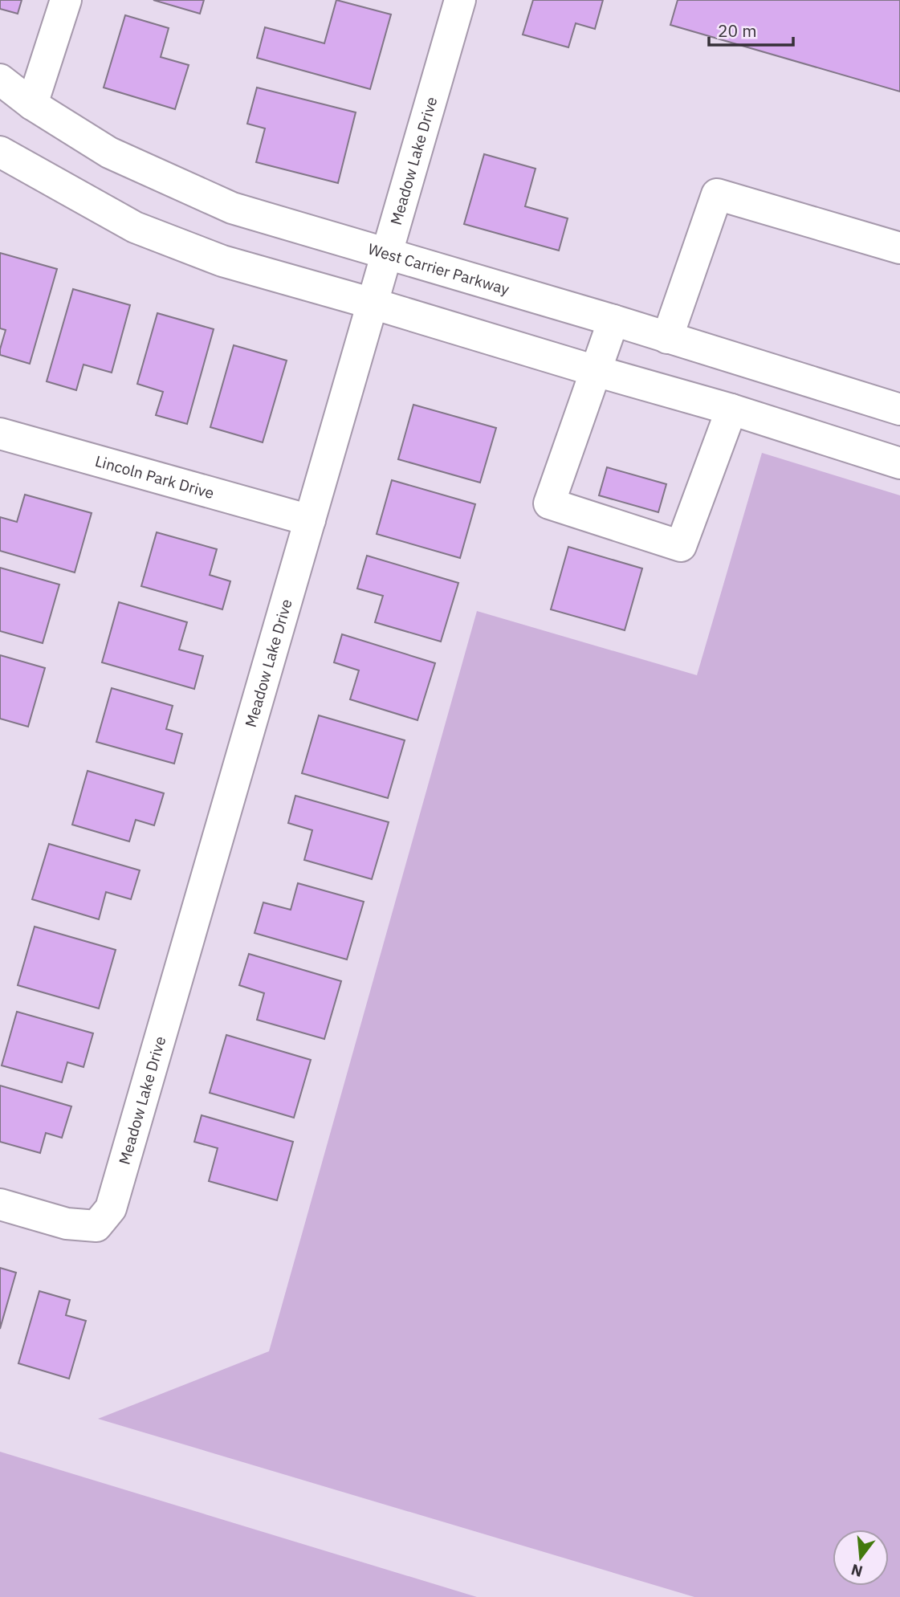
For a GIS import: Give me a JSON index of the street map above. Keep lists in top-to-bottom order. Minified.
{"streets":{"main road":["Meadow Lake Drive","West Carrier Parkway","Lincoln Park Drive"]},"crossings":[["Meadow Lake Drive","West Carrier Parkway"],["Meadow Lake Drive","Lincoln Park Drive"]],"scale_bar":"20 m","north":"bottom"}
